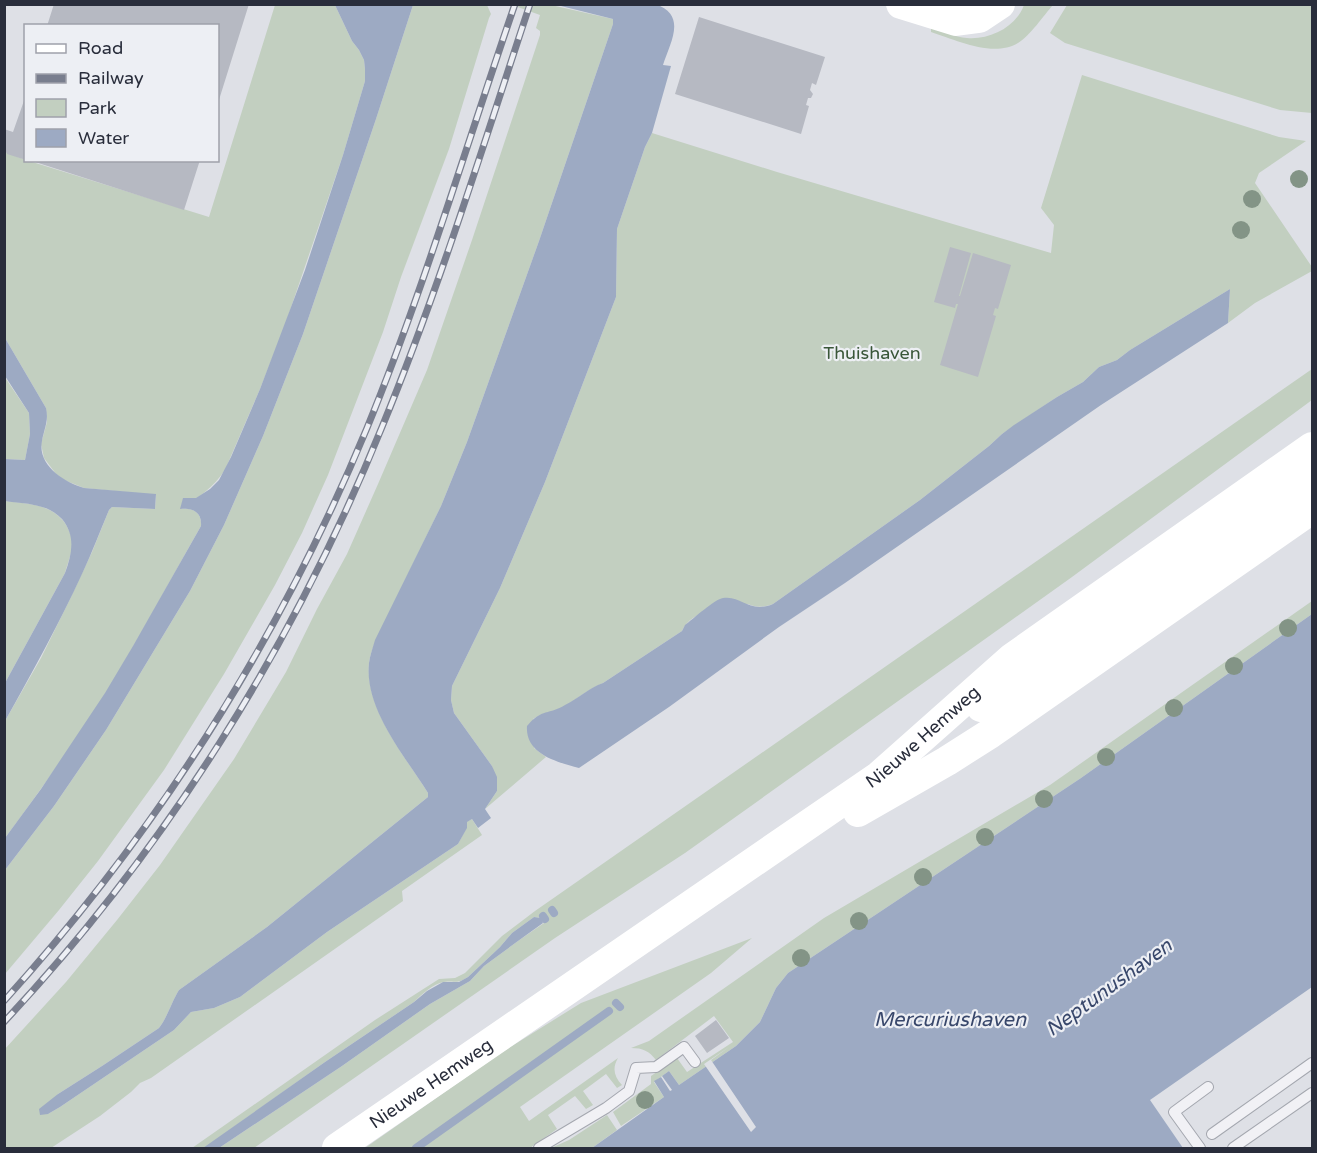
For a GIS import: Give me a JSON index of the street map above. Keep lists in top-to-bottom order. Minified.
{"streets":{"main road":["Nieuwe Hemweg"]},"water":["Neptunushaven","Mercuriushaven"],"parks":["Thuishaven"],"legend":["Road","Railway","Park","Water"]}
